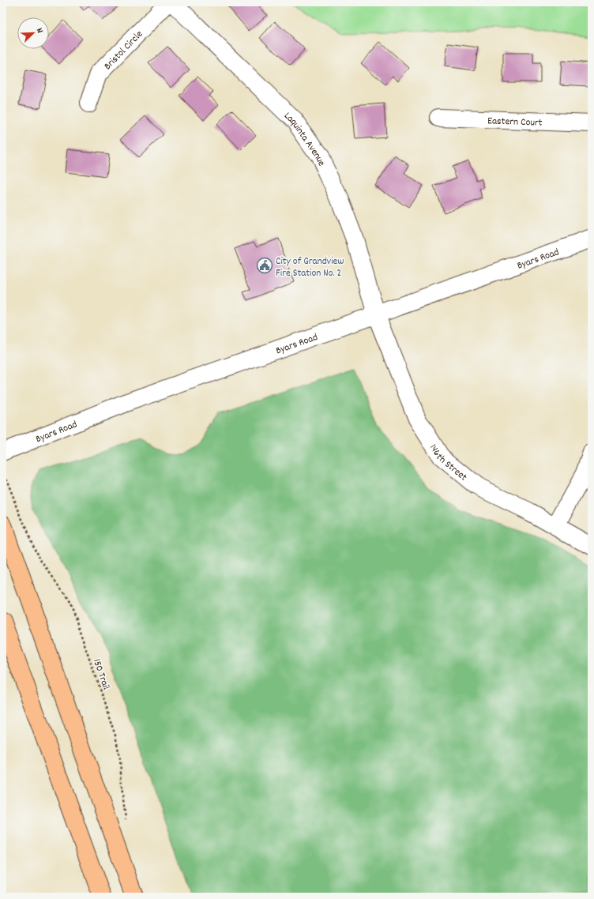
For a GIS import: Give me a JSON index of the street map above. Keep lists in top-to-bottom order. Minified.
{"streets":{"street":["Bristol Circle","Eastern Court","Laquinta Avenue","Byars Road","146th Street"],"path":["150 Trail"]},"crossings":[["Laquinta Avenue","Byars Road"],["Laquinta Avenue","146th Street"],["Byars Road","146th Street"]],"places":{"public building":["City of Grandview Fire Station No. 2"]},"north":"top right"}
